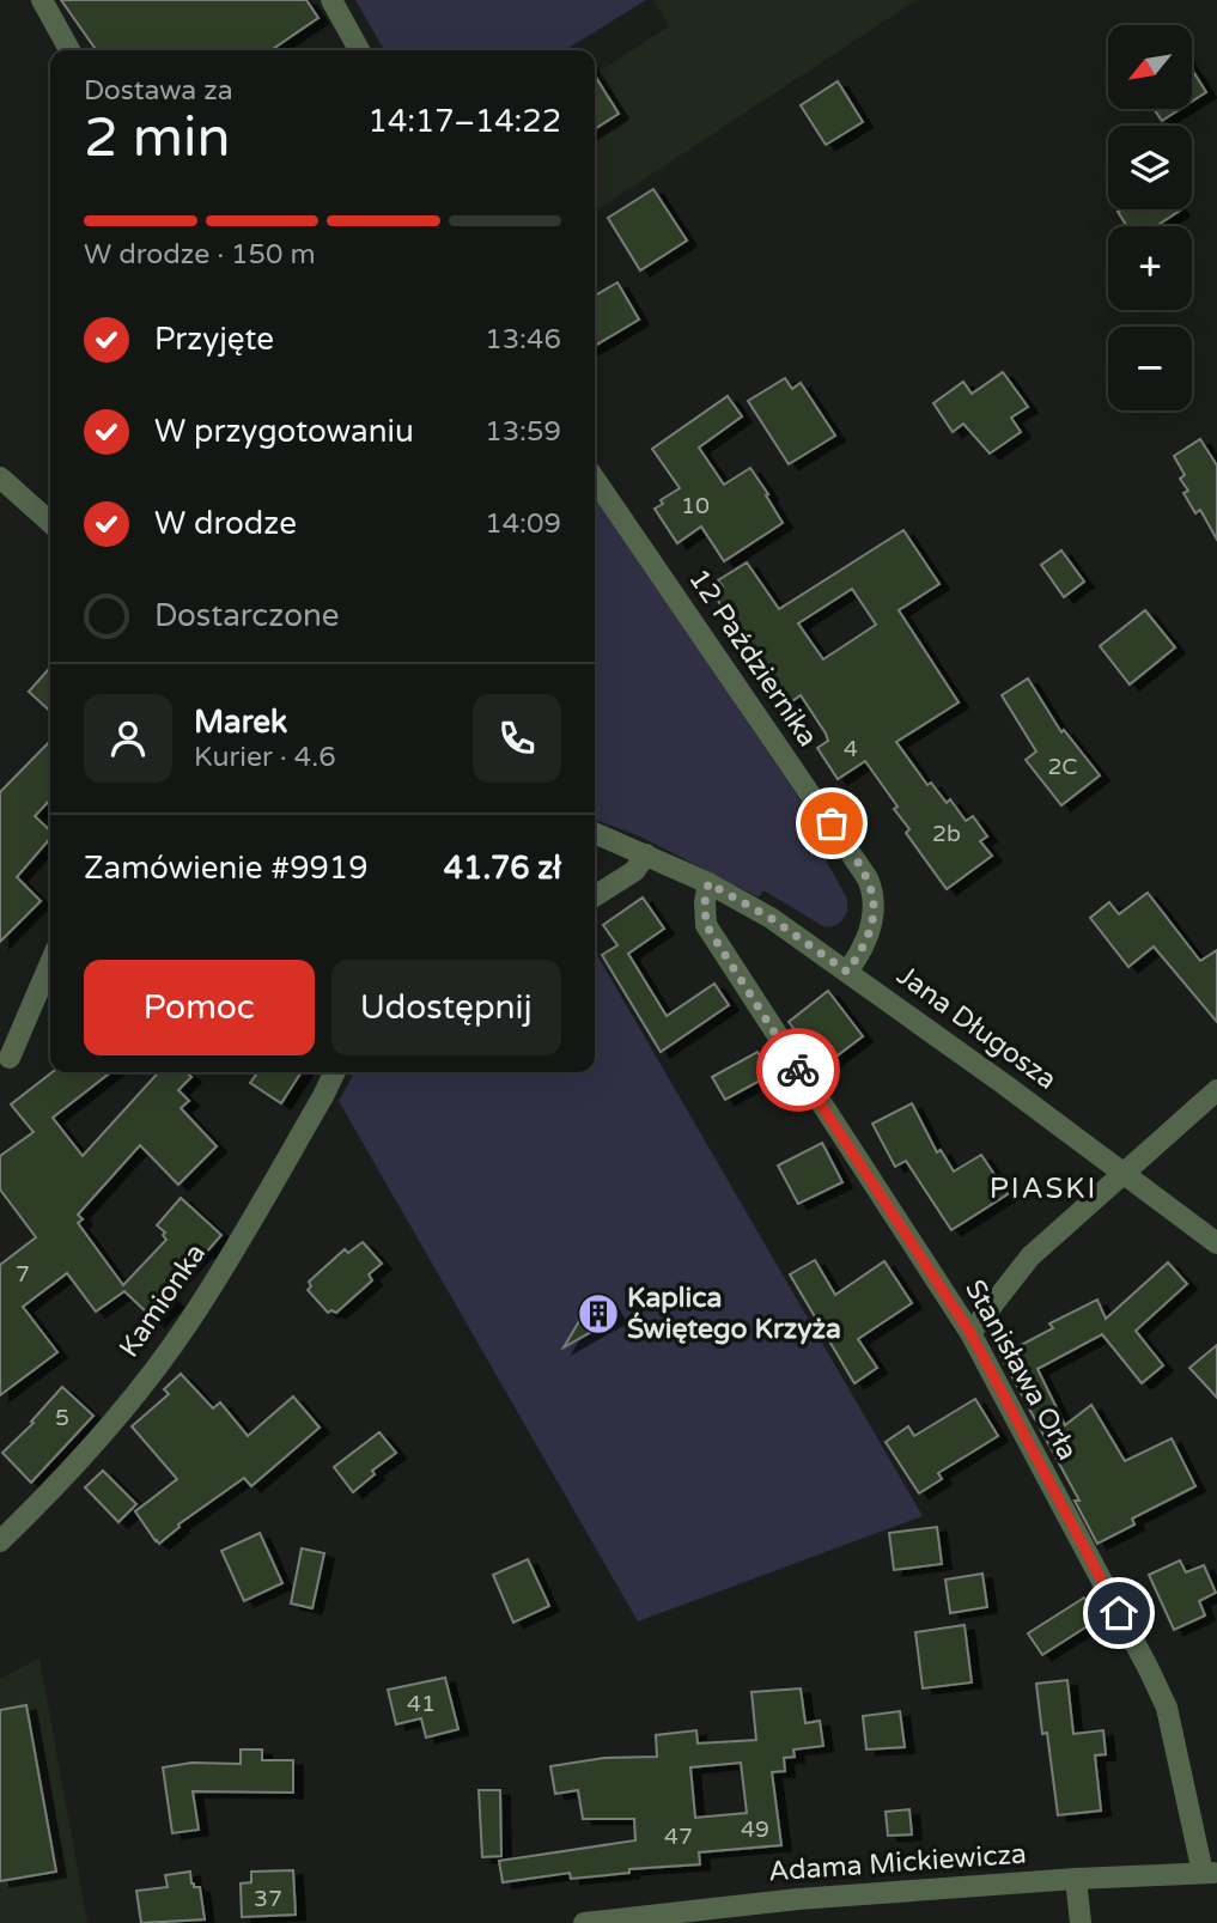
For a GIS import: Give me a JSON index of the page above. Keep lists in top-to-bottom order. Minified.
{"streets":{"street":["12 Października","Jana Długosza","Kamionka","Stanisława Orła","Adama Mickiewicza"]},"crossings":[["12 Października","Jana Długosza"],["Jana Długosza","Stanisława Orła"],["Stanisława Orła","Adama Mickiewicza"]],"districts":["PIASKI"],"places":{"building":["Kaplica Świętego Krzyża"]},"house_numbers":["10","4","2C","2b","7","5","41","49","47","37"],"north":"bottom left","page":{"map_buttons":["+","−"],"heading":["2 min","Dostawa za","14:17–14:22"],"panel":["Marek","Kurier · 4.6","Zamówienie #9919","41.76 zł"],"bar":"W drodze · 150 m","list":[["Przyjęte","13:46"],["W przygotowaniu","13:59"],["W drodze","14:09"],"Dostarczone"],"buttons":["Pomoc","Udostępnij"]}}
